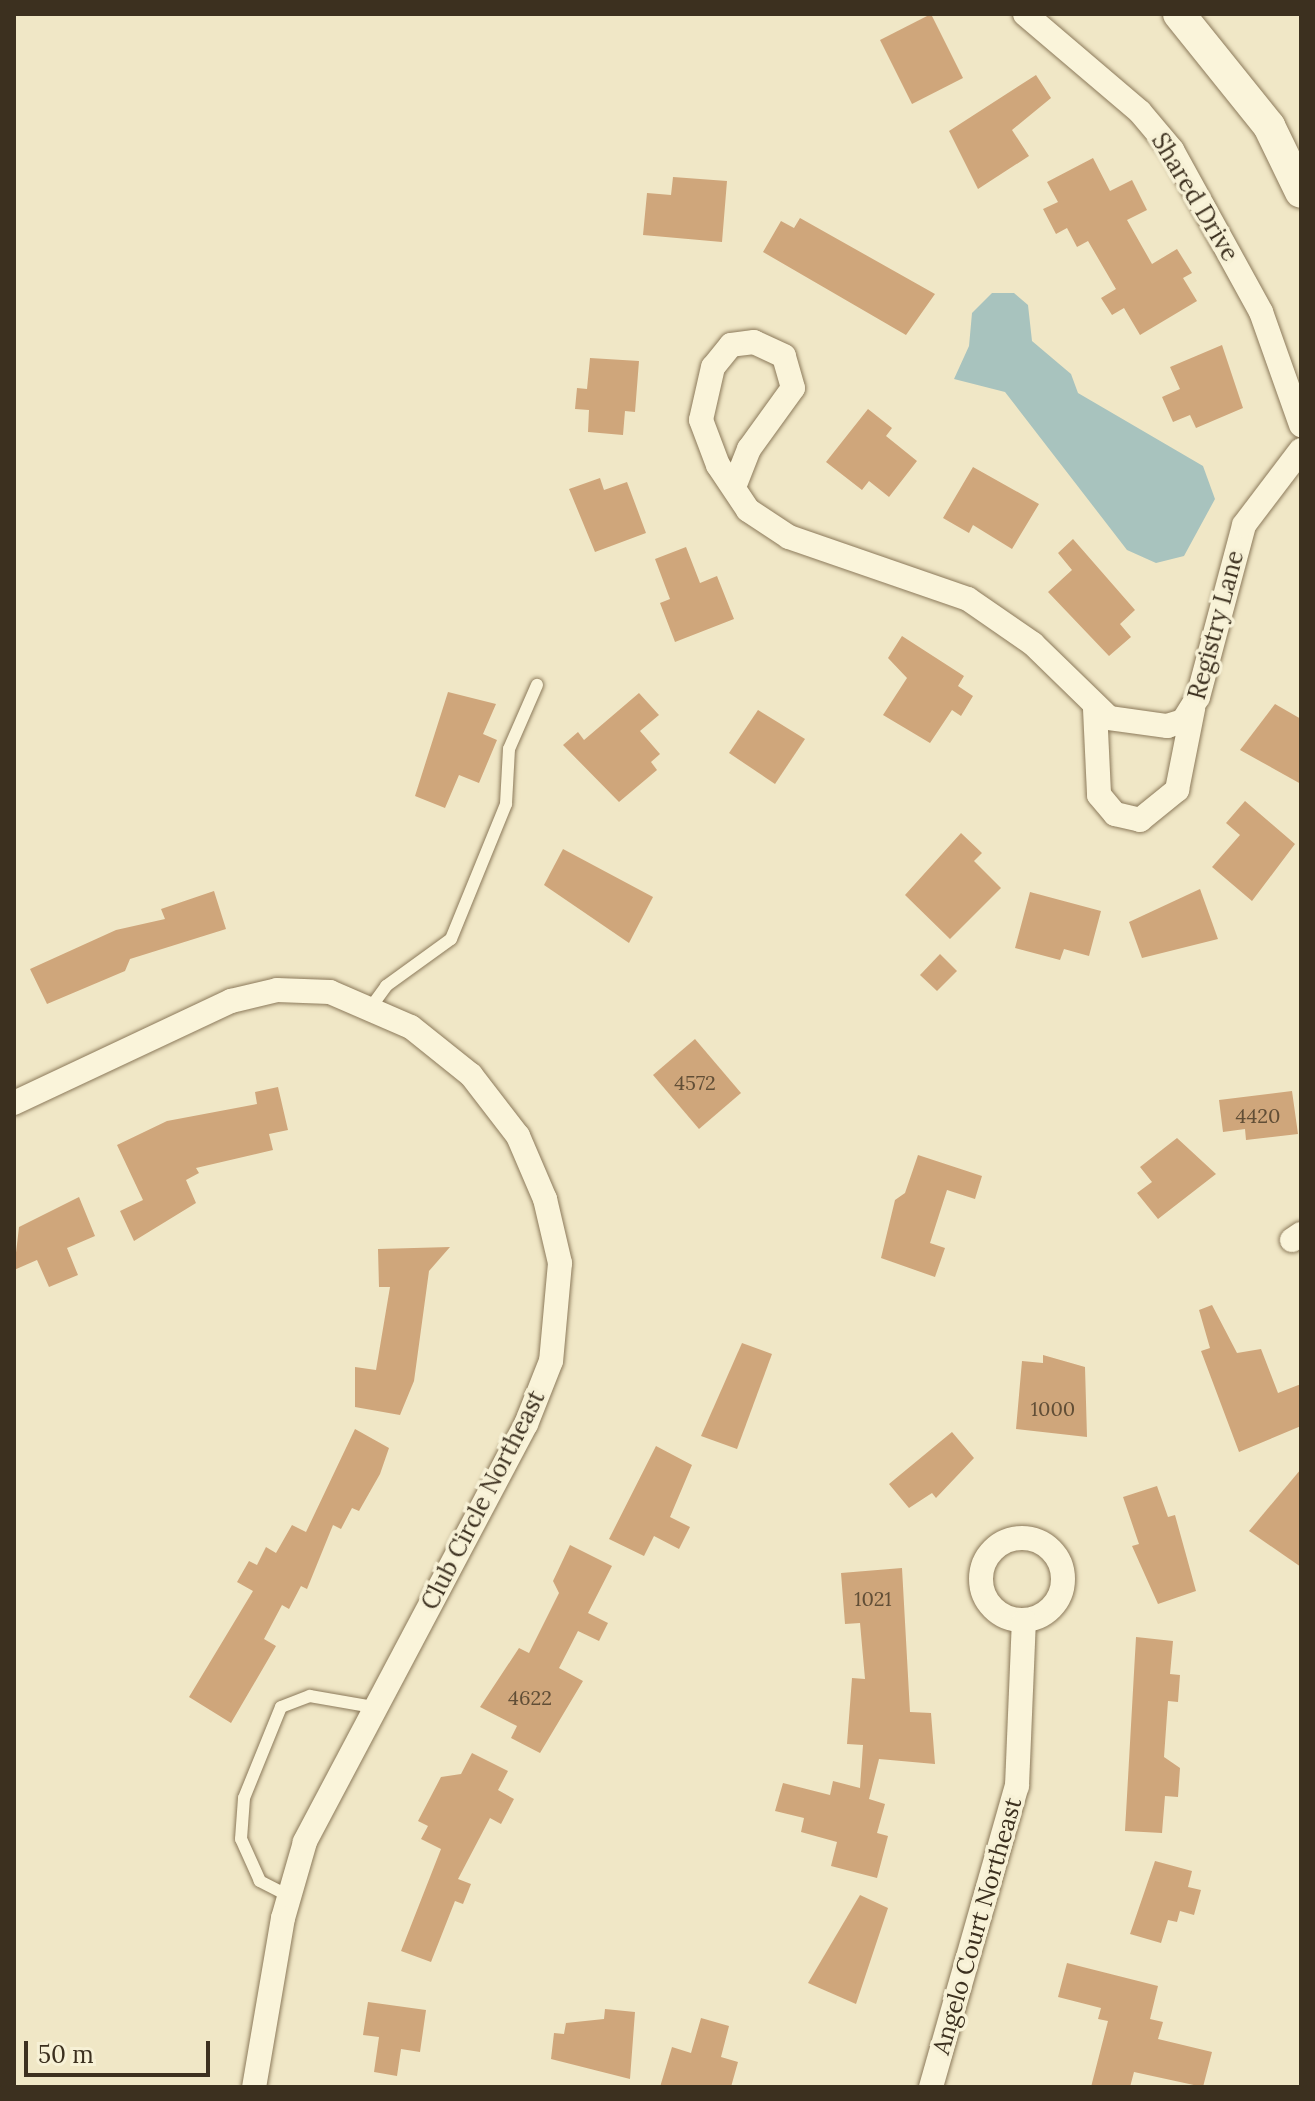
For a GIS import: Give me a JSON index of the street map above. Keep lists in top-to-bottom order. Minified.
{"streets":{"street":["Shared Drive","Registry Lane","Club Circle Northeast","Angelo Court Northeast"]},"house_numbers":["4572","4420","1000","1021","4622"],"scale_bar":"50 m"}
